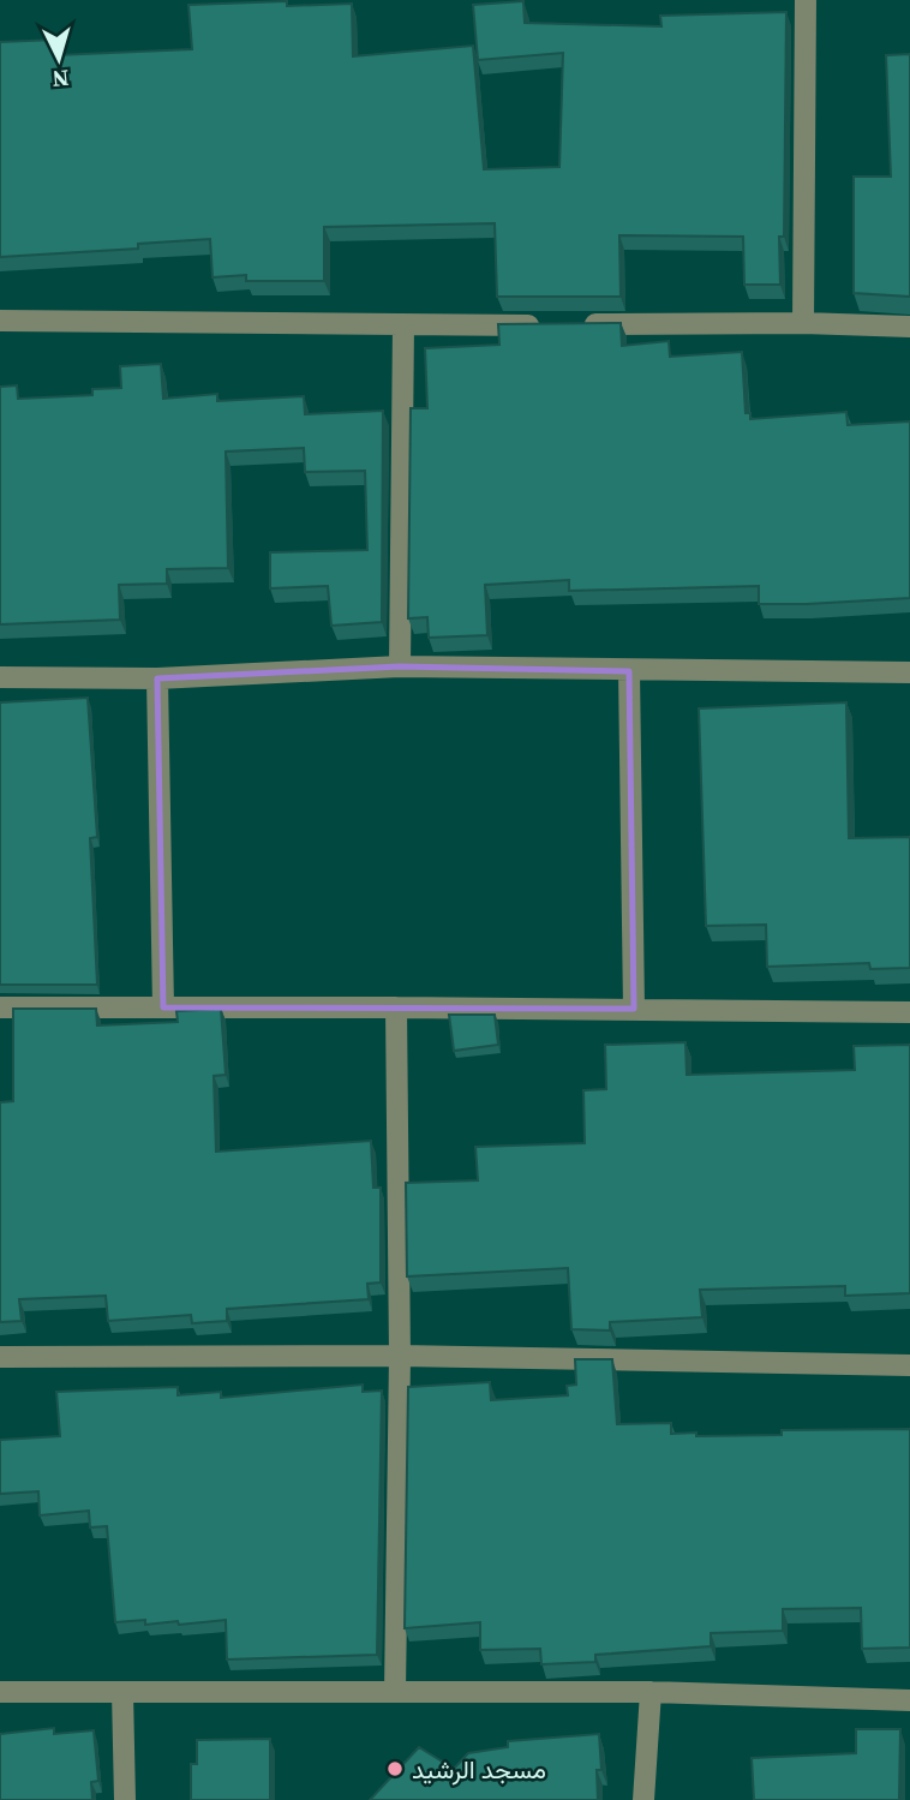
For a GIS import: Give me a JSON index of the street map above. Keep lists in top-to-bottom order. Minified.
{"places":["مسجد الرشيد"],"north":"bottom"}
